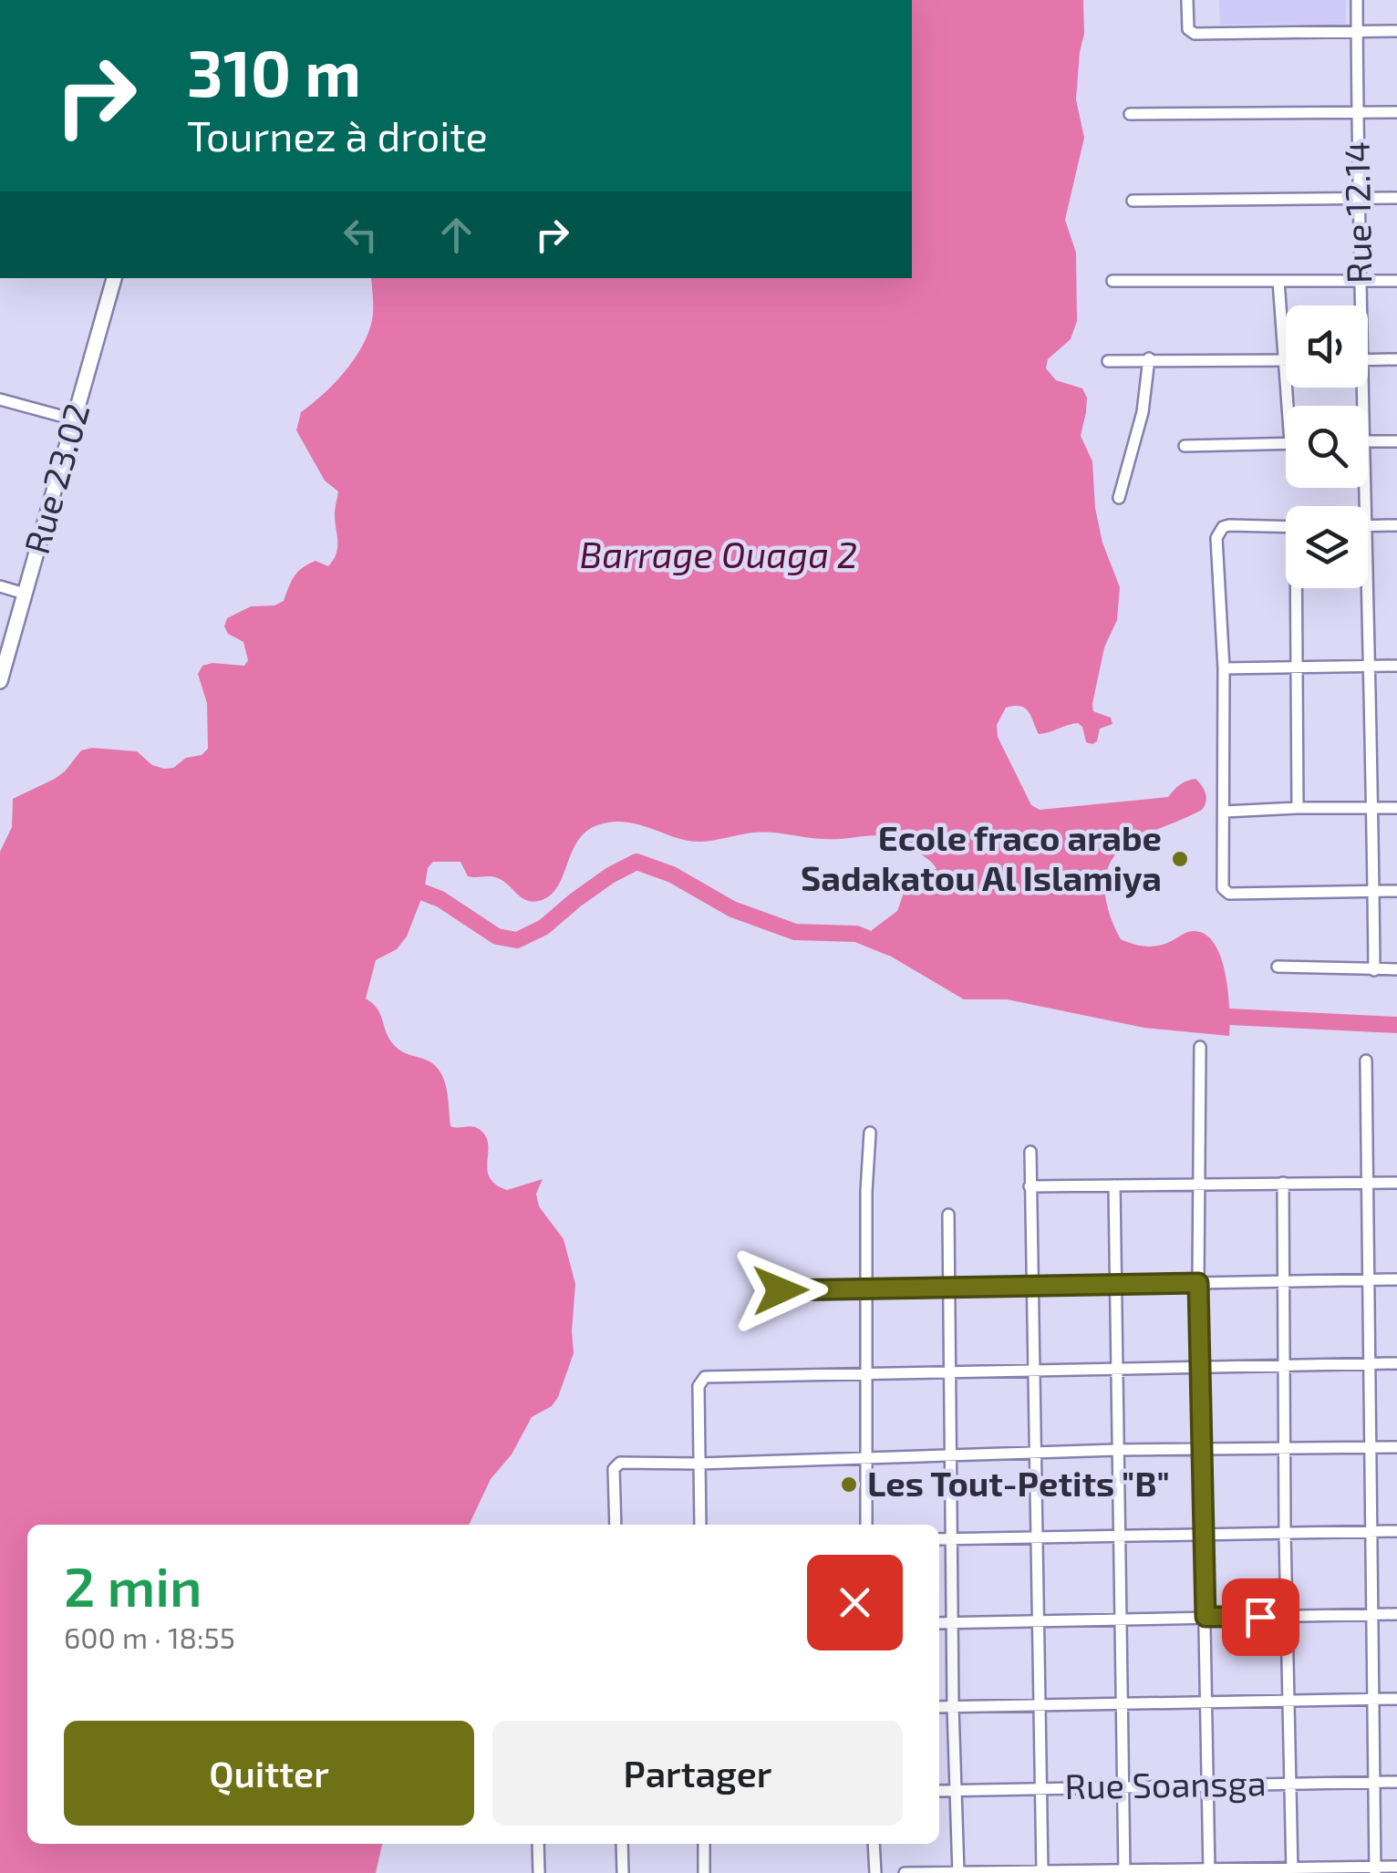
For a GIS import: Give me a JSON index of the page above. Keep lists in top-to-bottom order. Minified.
{"streets":{"street":["Rue 12.14","Rue 23.02","Rue Soansga"]},"water":["Barrage Ouaga 2"],"places":["Ecole fraco arabe Sadakatou Al Islamiya","Les Tout-Petits \"B\""],"page":{"turn":["310 m","Tournez à droite"],"heading":["2 min","600 m · 18:55"],"buttons":["Quitter","Partager"]}}
